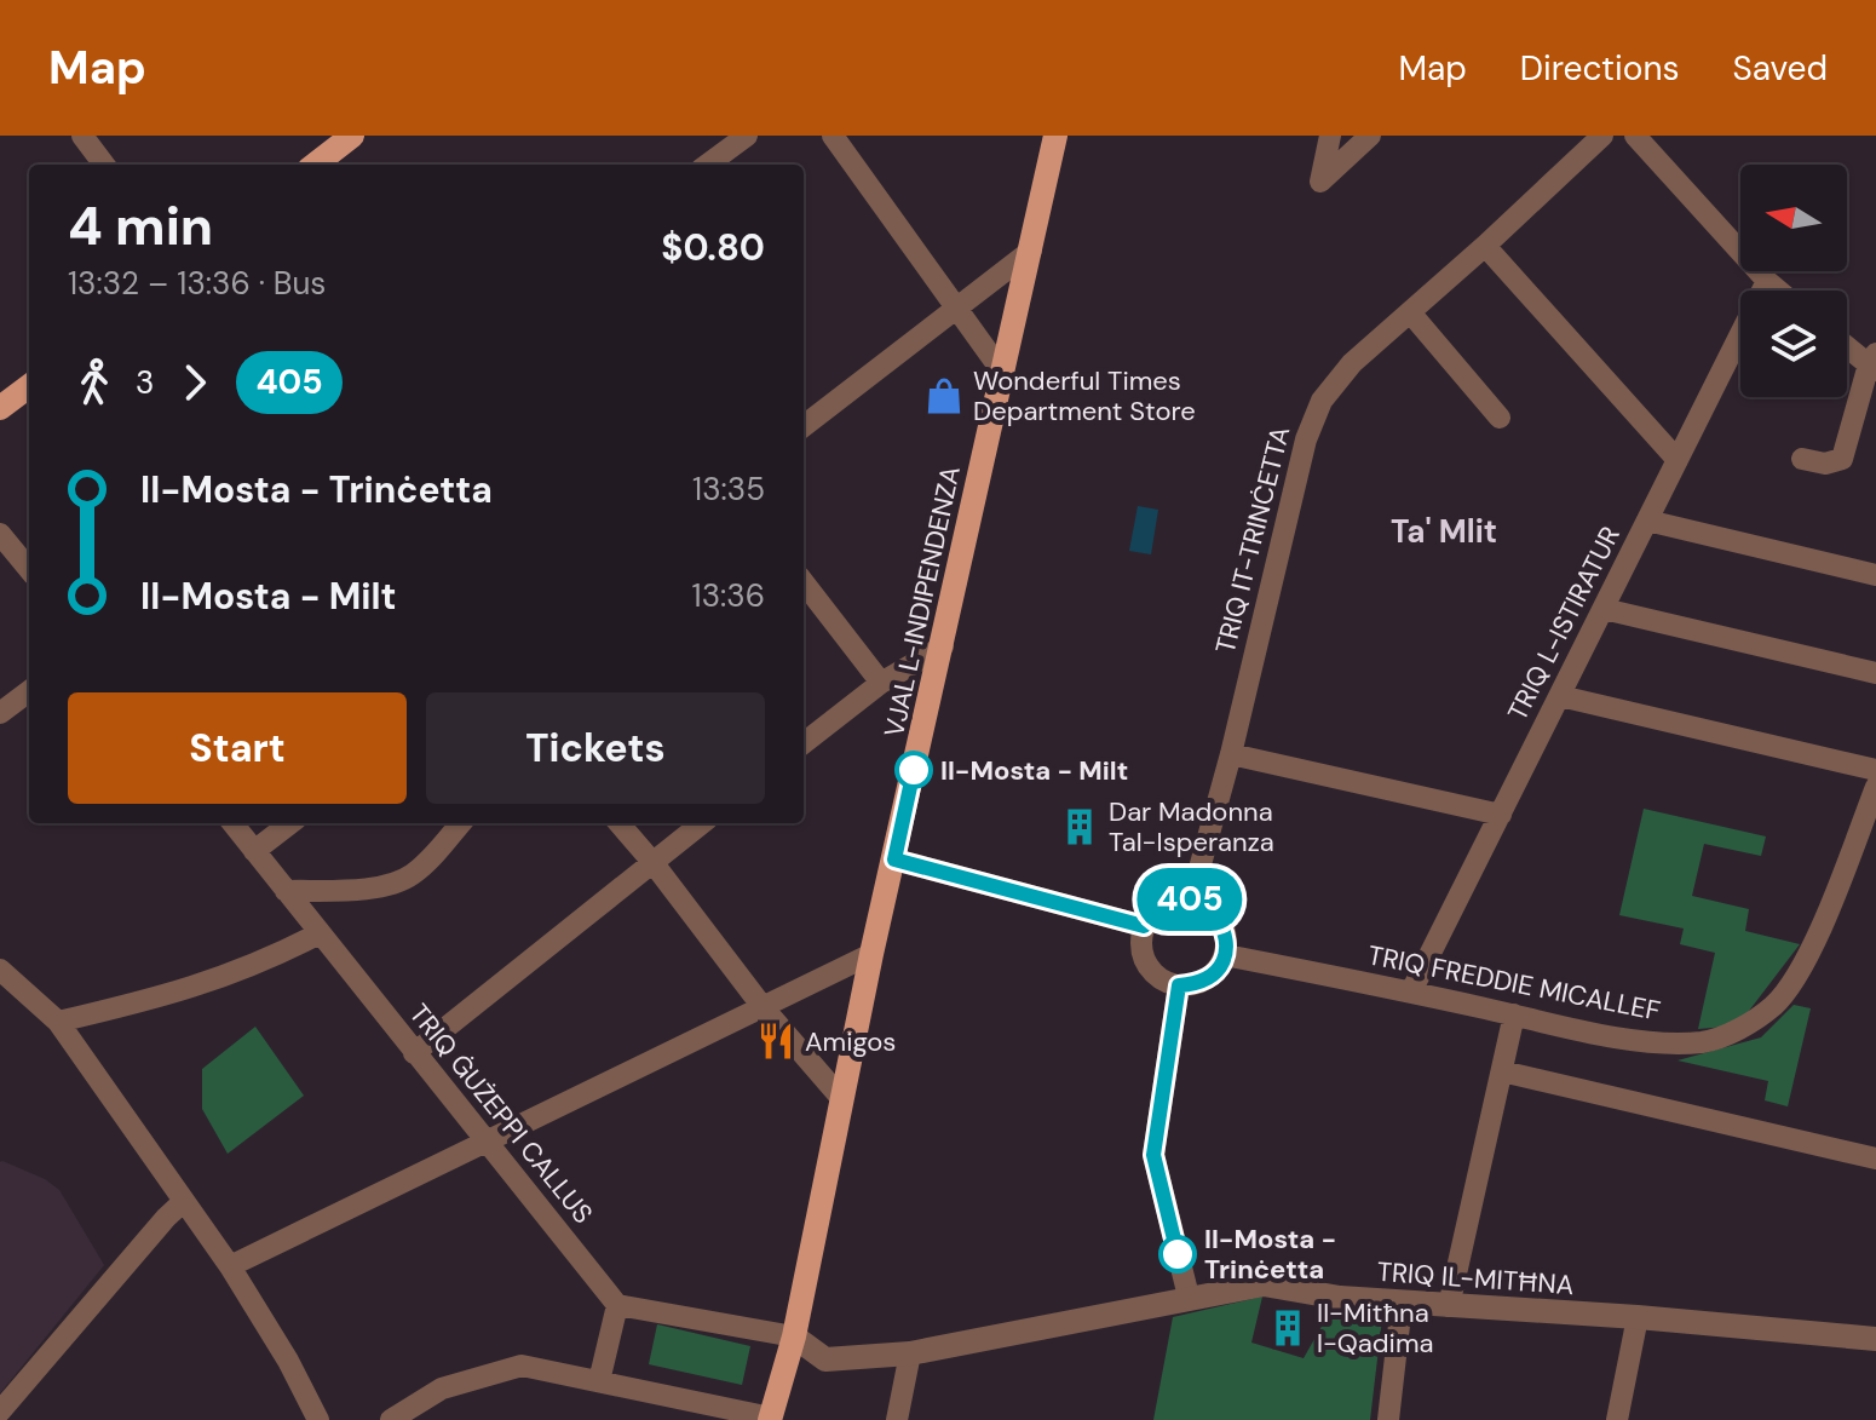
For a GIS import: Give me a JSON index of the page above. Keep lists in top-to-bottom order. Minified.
{"streets":{"main road":["VJAL L-INDIPENDENZA"],"street":["TRIQ IT-TRINĊETTA","TRIQ L-ISTIRATUR","TRIQ FREDDIE MICALLEF","TRIQ ĠUŻEPPI CALLUS","TRIQ IL-MITĦNA"]},"crossings":[["TRIQ IT-TRINĊETTA","TRIQ FREDDIE MICALLEF"],["VJAL L-INDIPENDENZA","TRIQ IL-MITĦNA"],["TRIQ L-ISTIRATUR","TRIQ FREDDIE MICALLEF"]],"districts":["Ta' Mlit"],"places":{"shop":["Wonderful Times Department Store"],"other":["Il-Mosta - Milt","Il-Mosta - Trinċetta"],"building":["Dar Madonna Tal-Isperanza","Il-Mitħna l-Qadima"],"restaurant":["Amigos"]},"lines":["bus line 405"],"north":"left","page":{"header":"Map","nav":["Map","Directions","Saved"],"on_map":"405","heading":["4 min","13:32 – 13:36 · Bus","$0.80"],"legs":["3","405"],"list":[{"name":"Il-Mosta - Trinċetta","value":"13:35"},{"name":"Il-Mosta - Milt","value":"13:36"}],"buttons":["Start","Tickets"]}}
